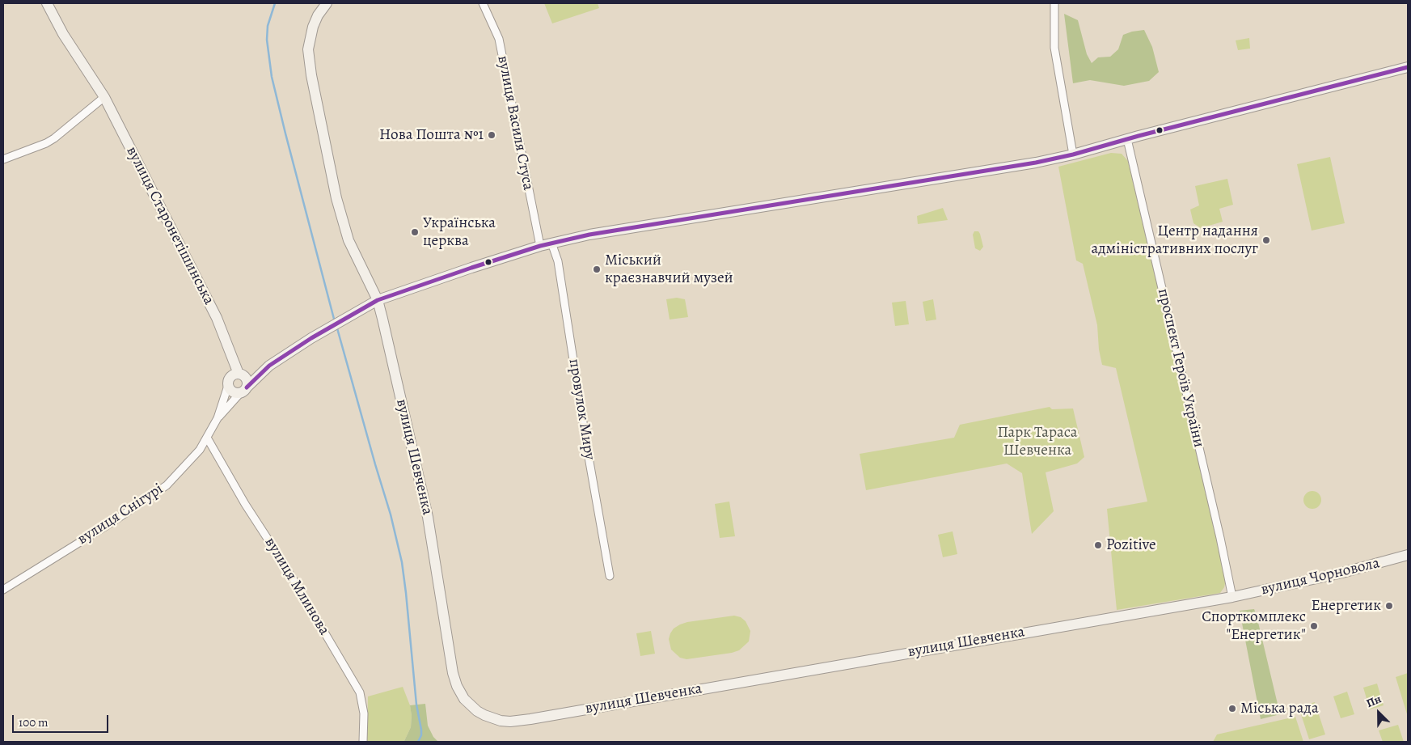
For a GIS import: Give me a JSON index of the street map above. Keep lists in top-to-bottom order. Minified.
{"streets":{"main road":["вулиця Старонетішинська","вулиця Шевченка","вулиця Снігурі","вулиця Чорновола"],"street":["вулиця Василя Стуса","проспект Героїв України","провулок Миру","вулиця Млинова"]},"crossings":[["вулиця Василя Стуса","вулиця Снігурі"],["вулиця Старонетішинська","вулиця Снігурі"],["проспект Героїв України","вулиця Шевченка"],["проспект Героїв України","вулиця Снігурі"],["проспект Героїв України","вулиця Чорновола"],["провулок Миру","вулиця Снігурі"],["вулиця Шевченка","вулиця Снігурі"],["вулиця Шевченка","вулиця Чорновола"],["вулиця Снігурі","вулиця Млинова"]],"parks":["Парк Тараса Шевченка"],"places":["Нова Пошта №1","Українська церква","Центр надання адміністративних послуг","Міський краєзнавчий музей","Pozitive","Енергетик","Спорткомплекс \"Енергетик\"","Міська рада"],"scale_bar":"100 m","north":"top left"}
